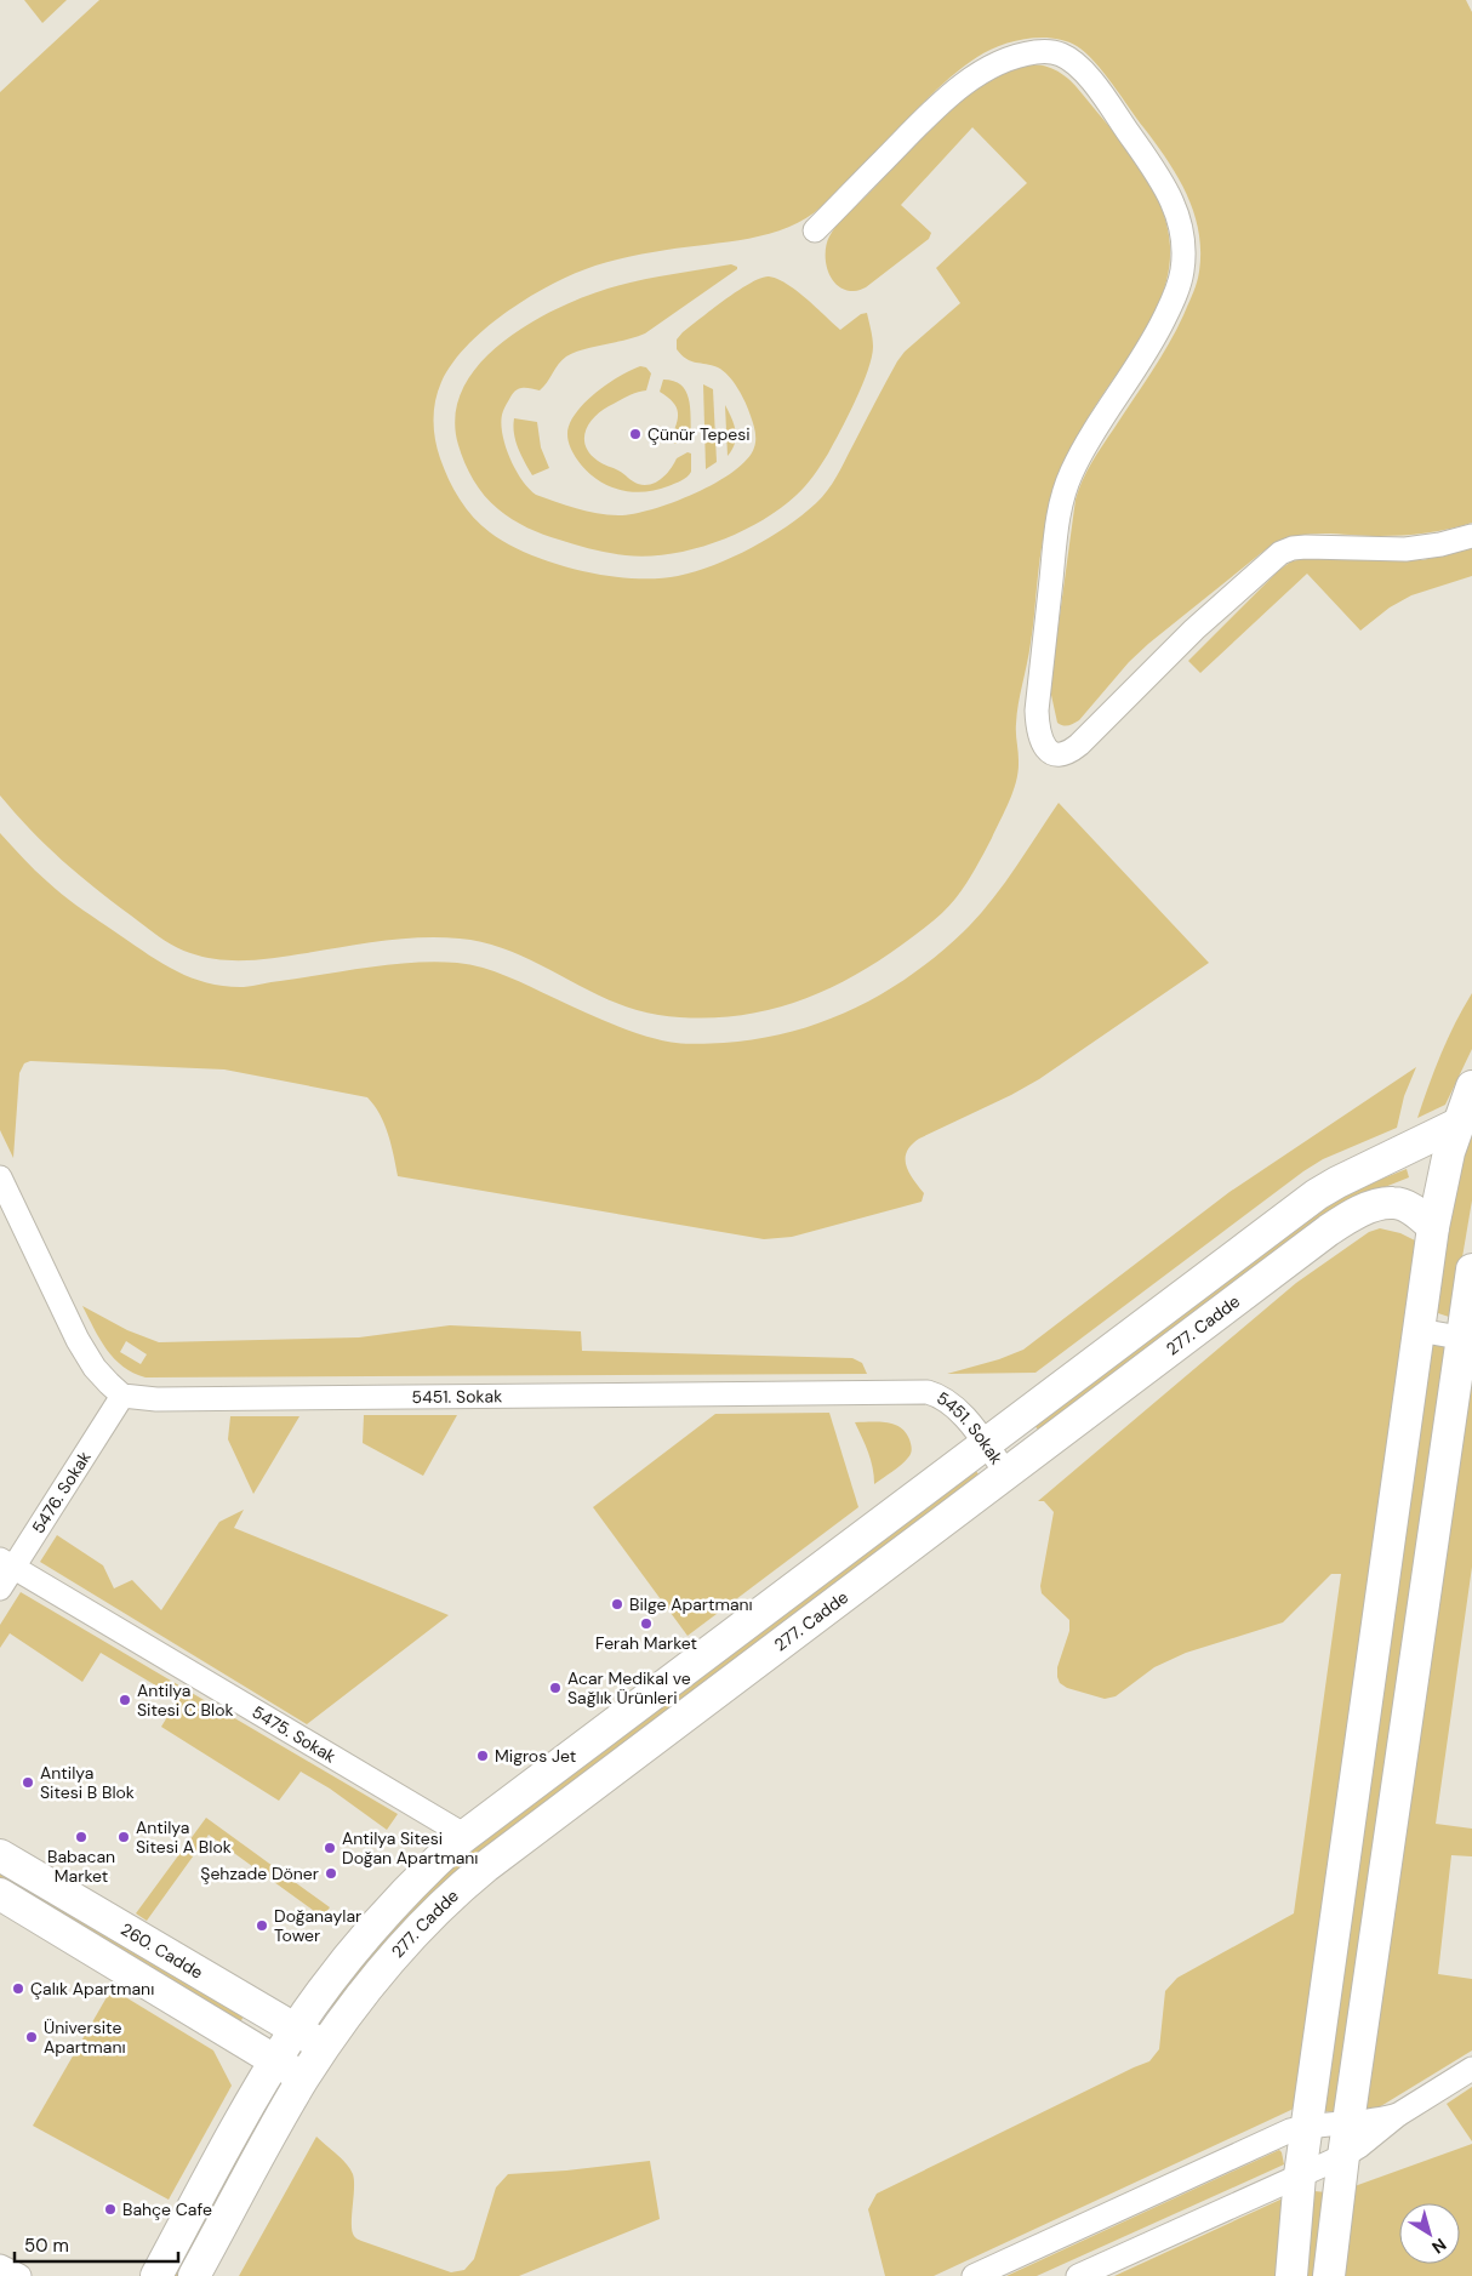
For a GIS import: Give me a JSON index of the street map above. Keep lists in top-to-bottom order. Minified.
{"streets":{"street":["277. Cadde","5451. Sokak","5476. Sokak","5475. Sokak","260. Cadde"]},"crossings":[["277. Cadde","5451. Sokak"],["277. Cadde","5475. Sokak"],["277. Cadde","260. Cadde"],["5451. Sokak","5476. Sokak"],["5476. Sokak","5475. Sokak"]],"places":["Çünür Tepesi","Bilge Apartmanı","Ferah Market","Acar Medikal ve Sağlık Ürünleri","Antilya Sitesi C Blok","Migros Jet","Antilya Sitesi B Blok","Babacan Market","Antilya Sitesi A Blok","Antilya Sitesi Doğan Apartmanı","Şehzade Döner","Doğanaylar Tower","Çalık Apartmanı","Üniversite Apartmanı","Bahçe Cafe"],"scale_bar":"50 m","north":"bottom right"}
